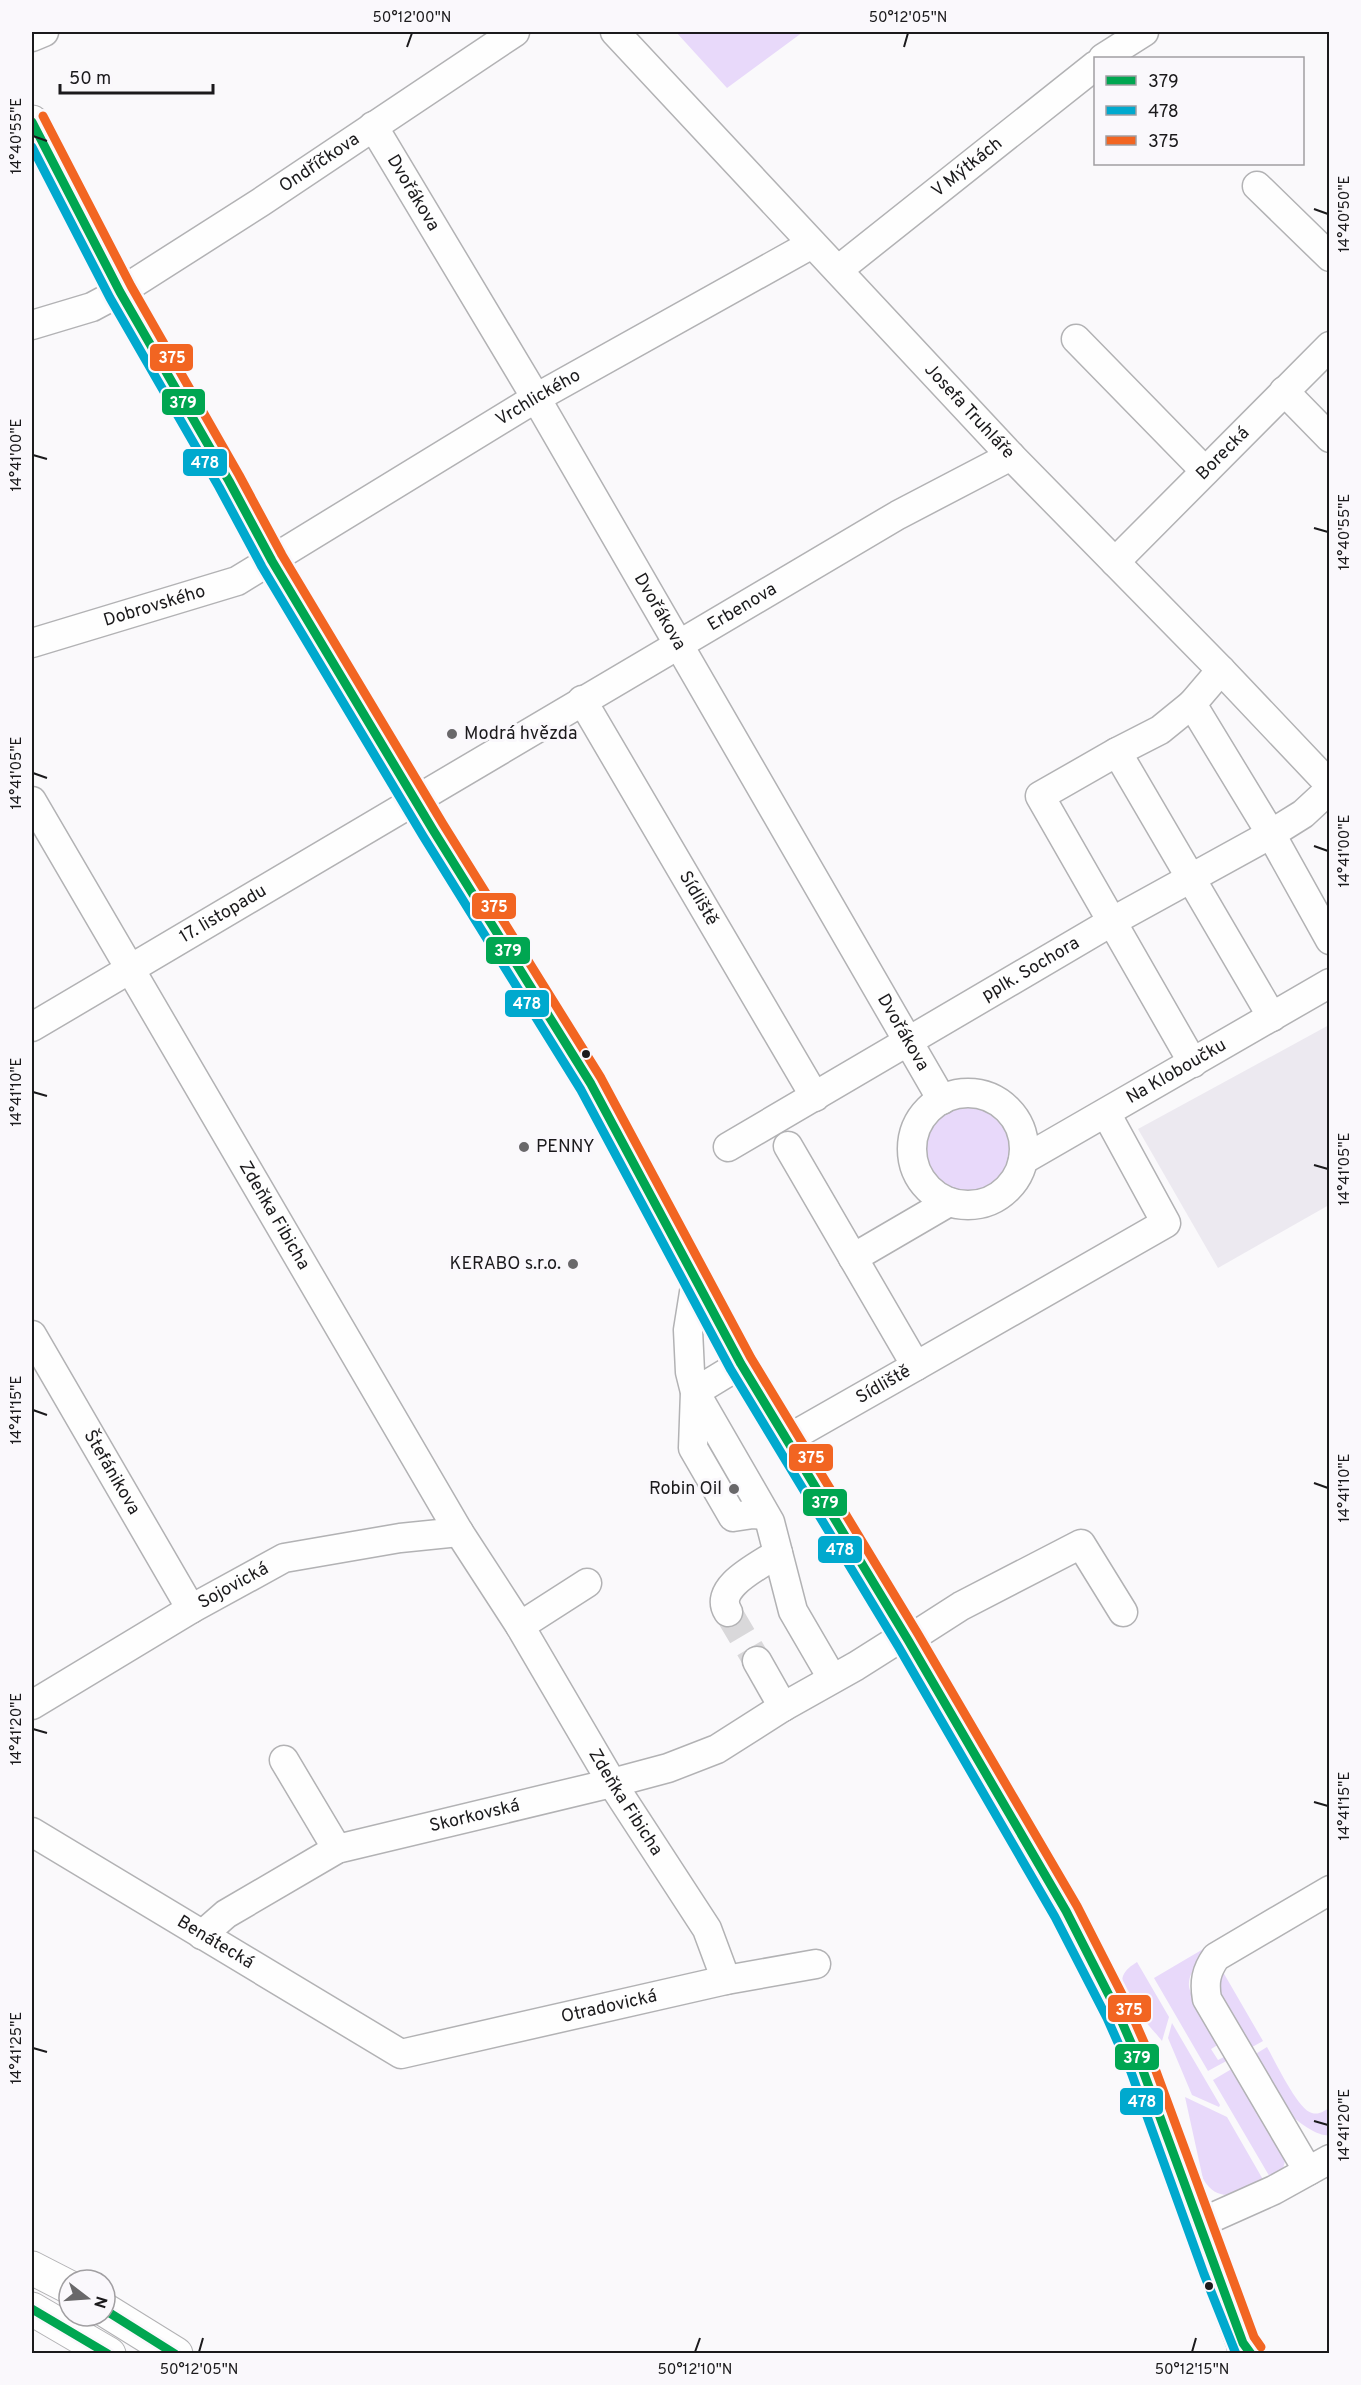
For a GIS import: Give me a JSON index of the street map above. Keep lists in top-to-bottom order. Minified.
{"streets":{"street":["Ondříčkova","V Mýtkách","Dvořákova","Vrchlického","Josefa Truhláře","Borecká","Dobrovského","Erbenova","Sídliště","17. listopadu","pplk. Sochora","Na Kloboučku","Zdeňka Fibicha","Štefánikova","Sojovická","Skorkovská","Benátecká","Otradovická"]},"crossings":[["Ondříčkova","Dvořákova"],["V Mýtkách","Josefa Truhláře"],["Dvořákova","Vrchlického"],["Dvořákova","Erbenova"],["Dvořákova","pplk. Sochora"],["Dvořákova","Na Kloboučku"],["Vrchlického","Josefa Truhláře"],["Vrchlického","Dobrovského"],["Josefa Truhláře","Borecká"],["Josefa Truhláře","Erbenova"],["Josefa Truhláře","pplk. Sochora"],["Erbenova","Sídliště"],["Erbenova","17. listopadu"],["Sídliště","pplk. Sochora"],["17. listopadu","Zdeňka Fibicha"],["Zdeňka Fibicha","Sojovická"],["Zdeňka Fibicha","Skorkovská"],["Zdeňka Fibicha","Otradovická"],["Štefánikova","Sojovická"],["Skorkovská","Benátecká"],["Benátecká","Otradovická"]],"places":["Modrá hvězda","PENNY","KERABO s.r.o.","Robin Oil"],"lines":["transit line 375","transit line 379","transit line 478"],"legend":["379","478","375"],"scale_bar":"50 m","north":"right","coordinates":["50°12'00\"N","50°12'05\"N","14°40'55\"E","14°40'50\"E","14°41'00\"E","14°41'05\"E","14°41'10\"E","14°41'15\"E","14°41'20\"E","14°41'25\"E","50°12'10\"N","50°12'15\"N"]}
